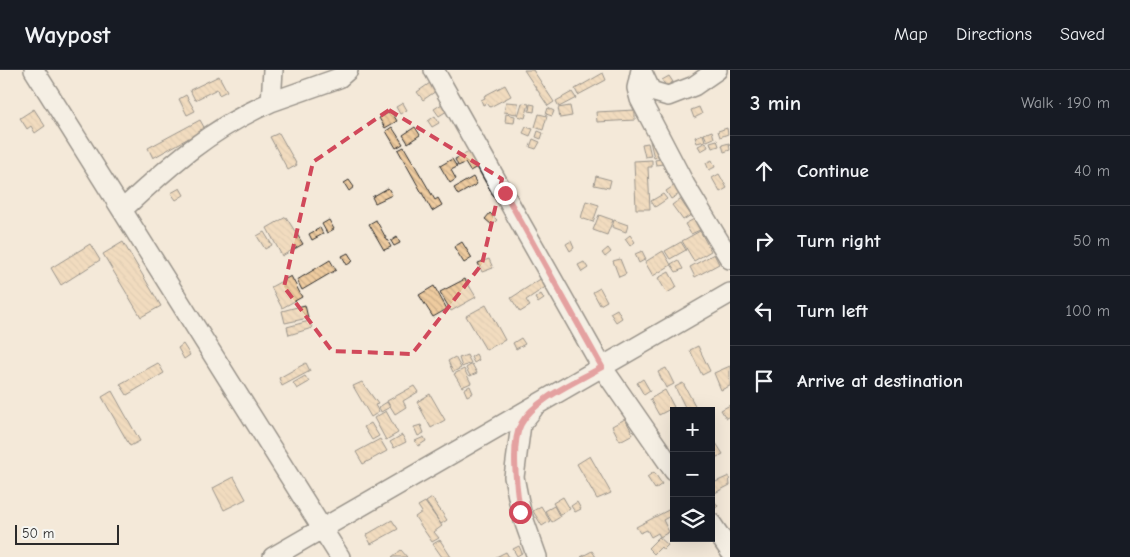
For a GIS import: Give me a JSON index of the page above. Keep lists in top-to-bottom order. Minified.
{"scale_bar":"50 m","page":{"header":"Waypost","nav":["Map","Directions","Saved"],"heading":["3 min","Walk · 190 m"],"list":[["Continue","40 m"],["Turn right","50 m"],["Turn left","100 m"],"Arrive at destination"],"map_buttons":["+","−"],"scale":"50 m"}}
